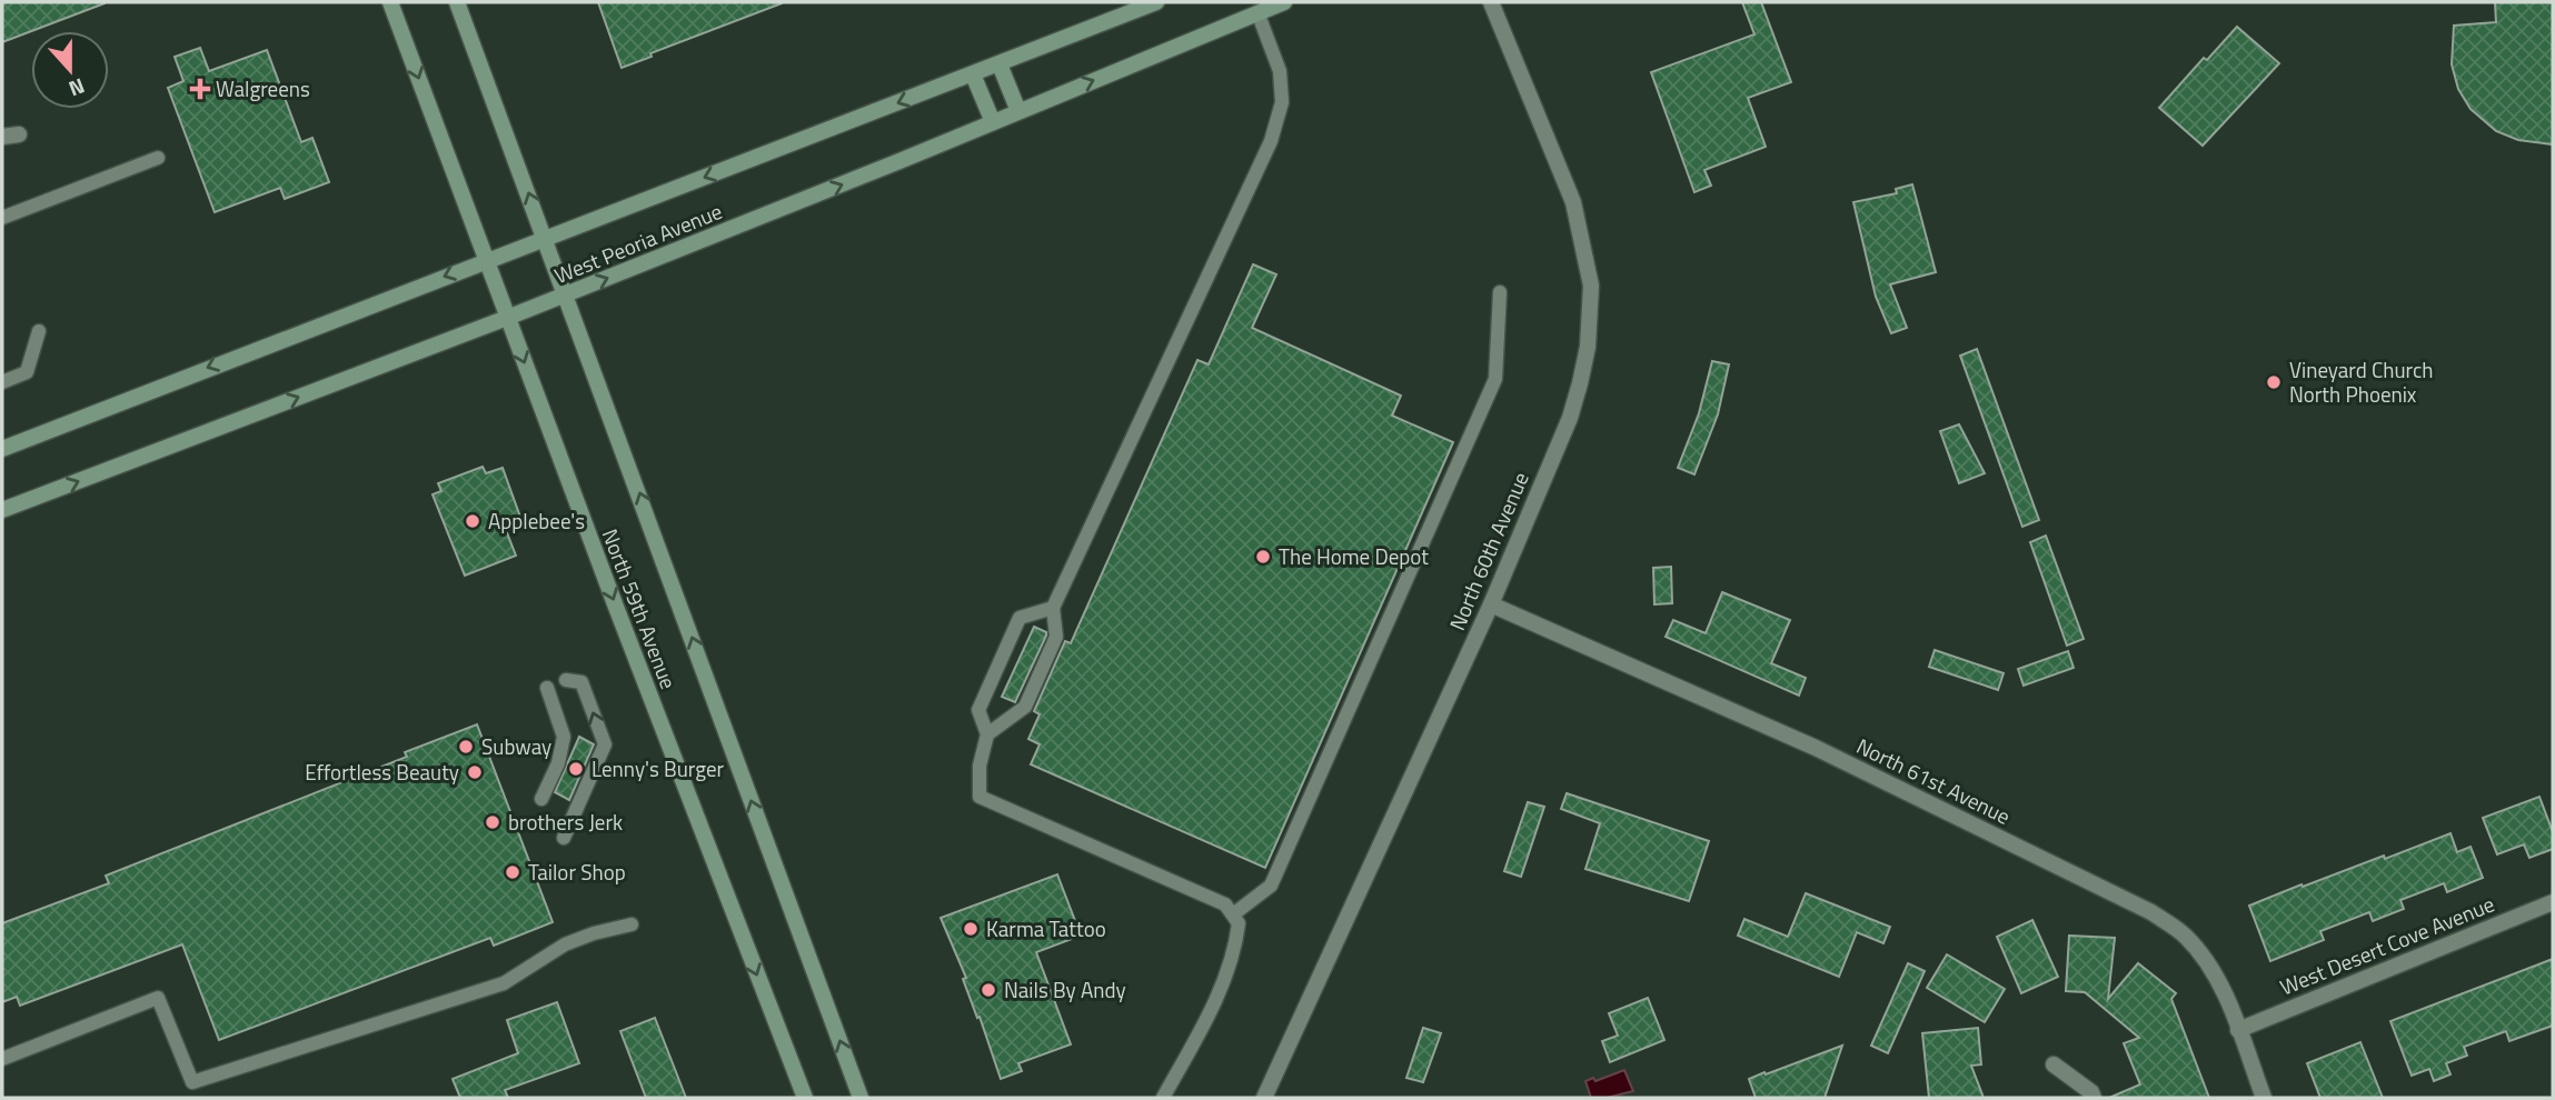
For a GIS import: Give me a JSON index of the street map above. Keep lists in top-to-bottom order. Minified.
{"streets":{"main road":["West Peoria Avenue","North 59th Avenue"],"street":["North 60th Avenue","North 61st Avenue","West Desert Cove Avenue"]},"crossings":[["West Peoria Avenue","North 59th Avenue"],["North 60th Avenue","North 61st Avenue"],["North 61st Avenue","West Desert Cove Avenue"]],"places":{"health":["Walgreens"],"other":["Vineyard Church North Phoenix","Applebee's","The Home Depot","Subway","Lenny's Burger","Effortless Beauty","brothers Jerk","Tailor Shop","Karma Tattoo","Nails By Andy"]},"north":"bottom"}
